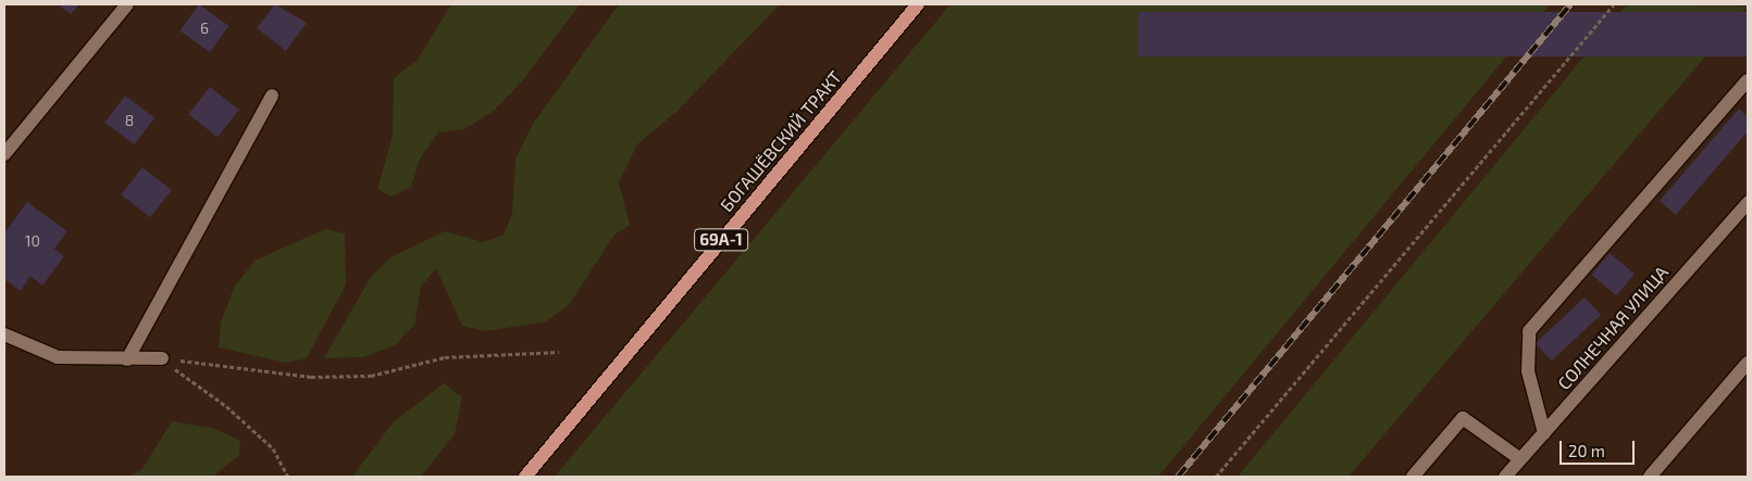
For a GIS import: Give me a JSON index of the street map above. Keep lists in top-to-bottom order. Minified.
{"streets":{"main road":["БОГАШЁВСКИЙ ТРАКТ","69А-1"],"street":["СОЛНЕЧНАЯ УЛИЦА"]},"house_numbers":["6","8","10"],"scale_bar":"20 m"}
